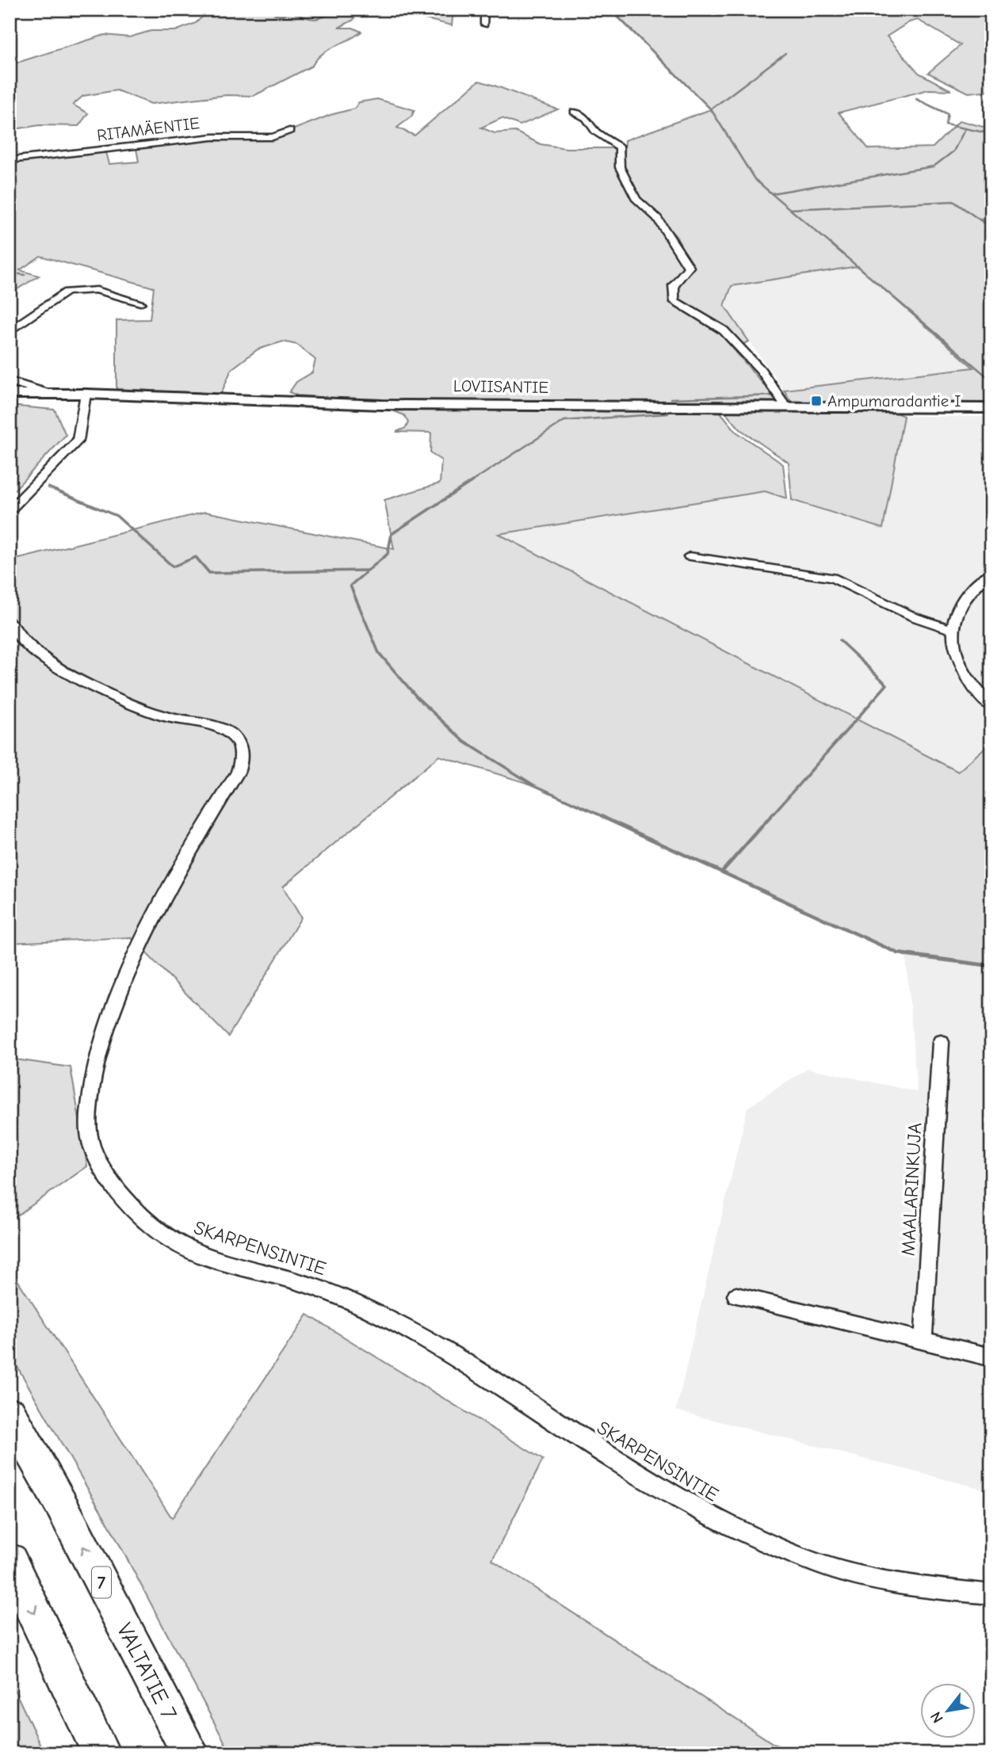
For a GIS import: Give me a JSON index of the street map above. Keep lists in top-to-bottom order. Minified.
{"streets":{"highway":["7","VALTATIE 7"],"main road":["LOVIISANTIE"],"street":["RITAMÄENTIE","MAALARINKUJA","SKARPENSINTIE"]},"places":{"transit":["Ampumaradantie I"]},"north":"bottom left"}
